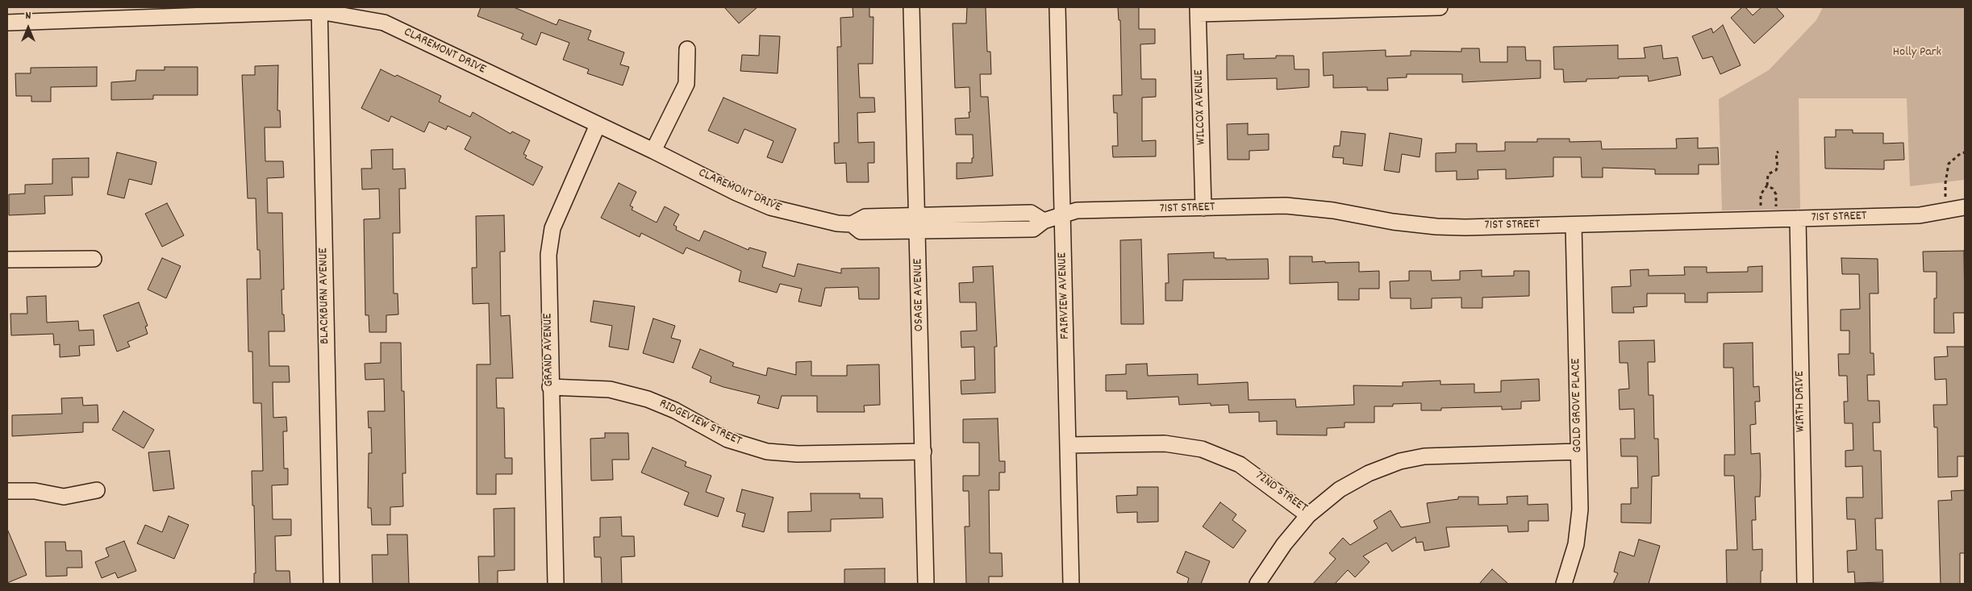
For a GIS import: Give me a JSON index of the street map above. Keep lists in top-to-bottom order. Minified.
{"streets":{"street":["CLAREMONT DRIVE","WILCOX AVENUE","71ST STREET","OSAGE AVENUE","BLACKBURN AVENUE","FAIRVIEW AVENUE","GRAND AVENUE","WIRTH DRIVE","GOLD GROVE PLACE","RIDGEVIEW STREET","72ND STREET"]},"crossings":[["CLAREMONT DRIVE","71ST STREET"],["CLAREMONT DRIVE","OSAGE AVENUE"],["CLAREMONT DRIVE","BLACKBURN AVENUE"],["CLAREMONT DRIVE","FAIRVIEW AVENUE"],["CLAREMONT DRIVE","GRAND AVENUE"],["WILCOX AVENUE","71ST STREET"],["71ST STREET","FAIRVIEW AVENUE"],["71ST STREET","WIRTH DRIVE"],["71ST STREET","GOLD GROVE PLACE"],["OSAGE AVENUE","RIDGEVIEW STREET"],["FAIRVIEW AVENUE","72ND STREET"],["GRAND AVENUE","RIDGEVIEW STREET"],["GOLD GROVE PLACE","72ND STREET"]],"parks":["Holly Park"],"north":"top"}
